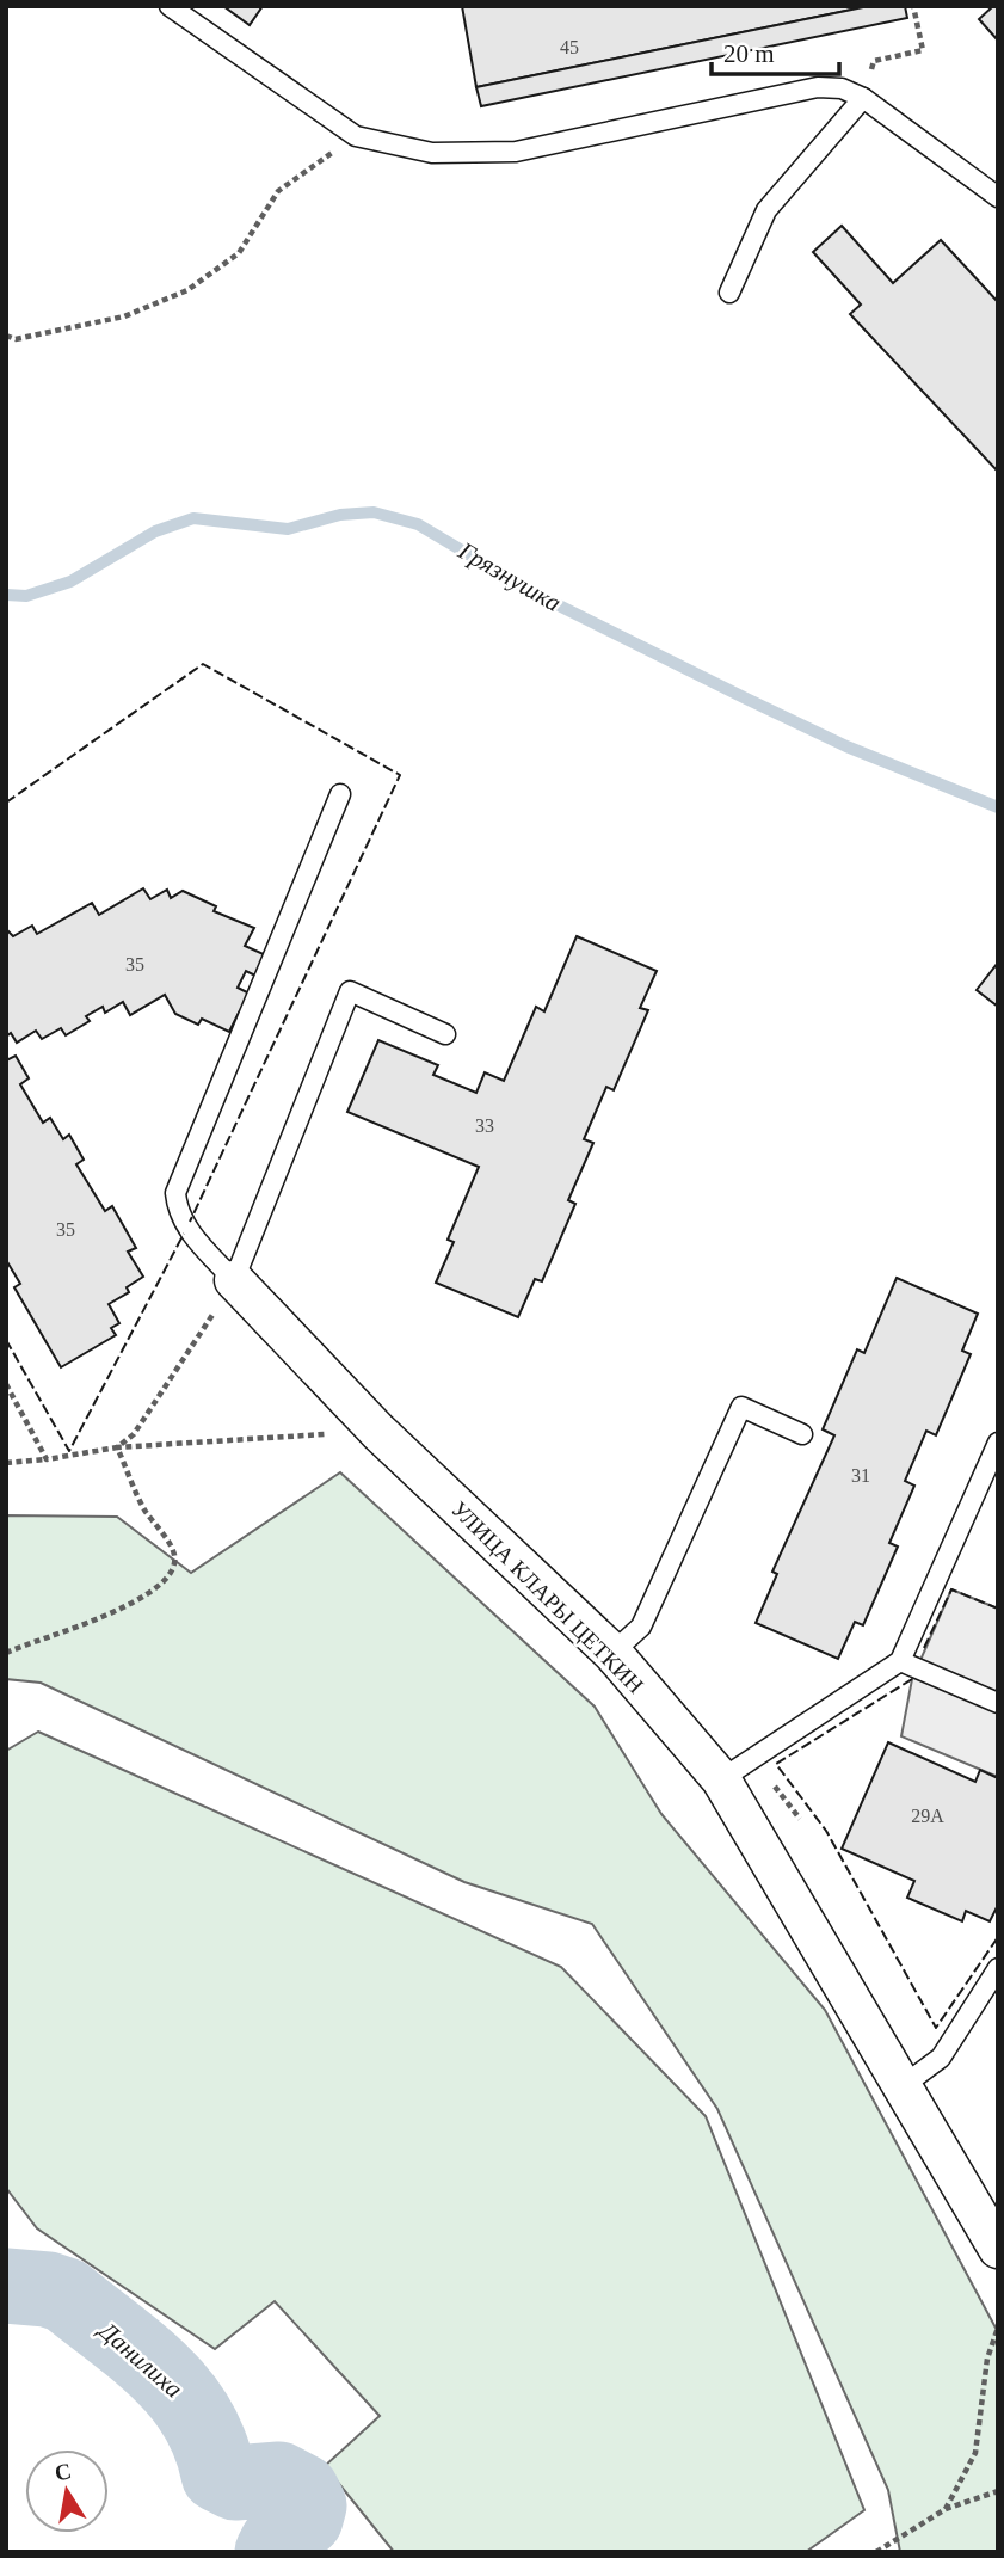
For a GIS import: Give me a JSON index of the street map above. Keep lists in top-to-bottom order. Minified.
{"streets":{"street":["УЛИЦА КЛАРЫ ЦЕТКИН"]},"water":["Грязнушка","Данилиха"],"house_numbers":["45","35","33","35","31","29А"],"scale_bar":"20 m","north":"top"}
